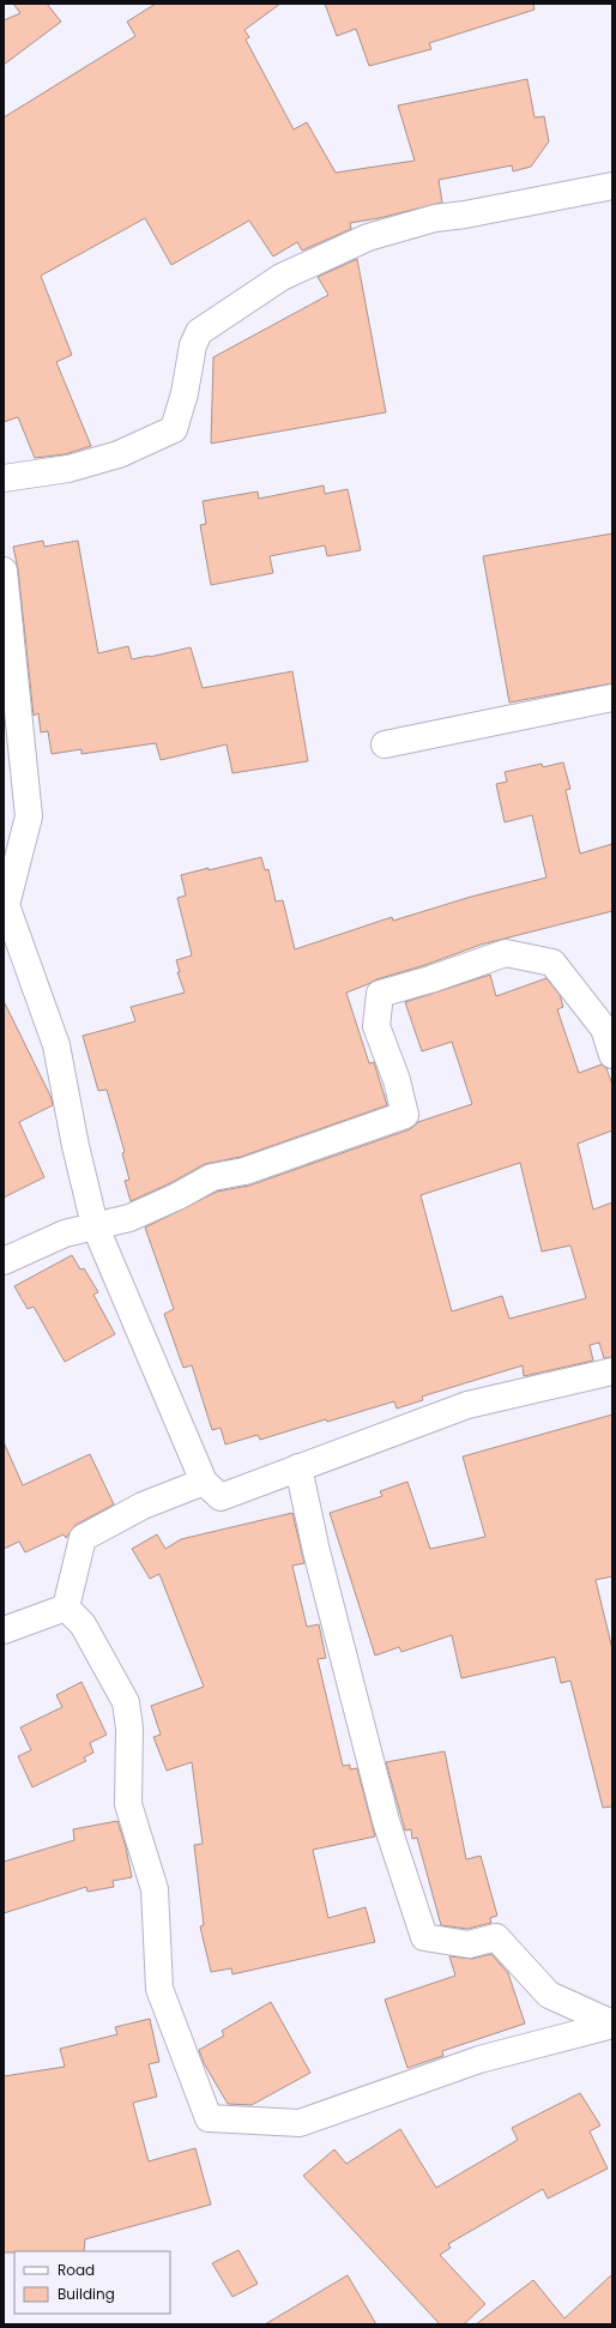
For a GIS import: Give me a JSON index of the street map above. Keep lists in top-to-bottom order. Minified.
{"legend":["Road","Building"]}
